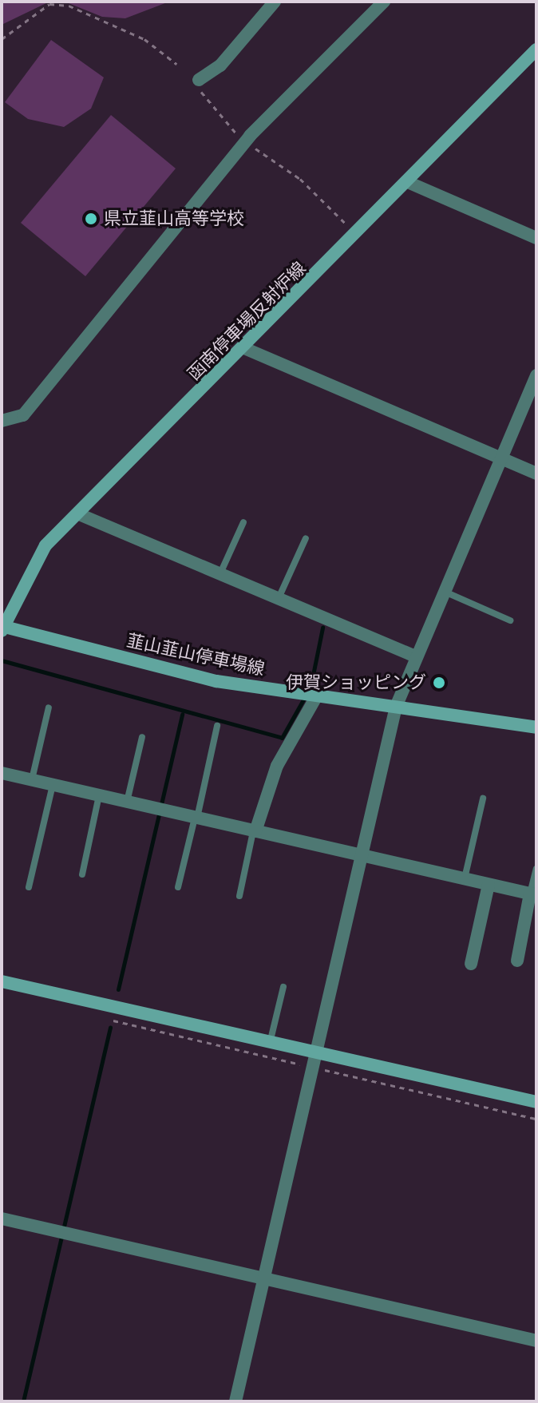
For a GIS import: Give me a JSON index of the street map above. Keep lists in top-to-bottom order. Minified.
{"streets":{"main road":["函南停車場反射炉線","韮山韮山停車場線"]},"crossings":[["函南停車場反射炉線","韮山韮山停車場線"]],"places":["県立韮山高等学校","伊賀ショッピング"]}
